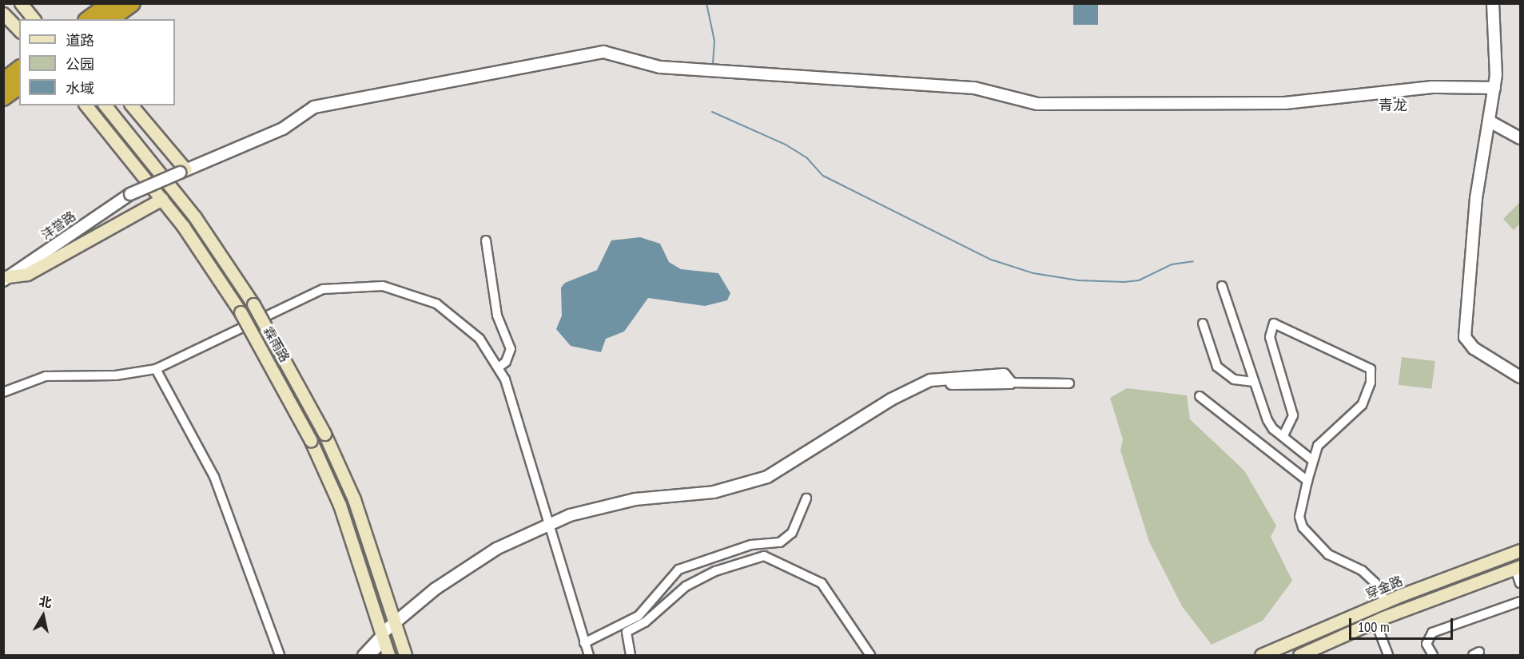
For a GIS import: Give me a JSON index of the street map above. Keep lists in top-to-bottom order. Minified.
{"streets":{"main road":["霖雨路","穿金路"],"street":["沣誉路"]},"districts":["青龙"],"legend":["道路","公园","水域"],"scale_bar":"100 m","north":"top"}
